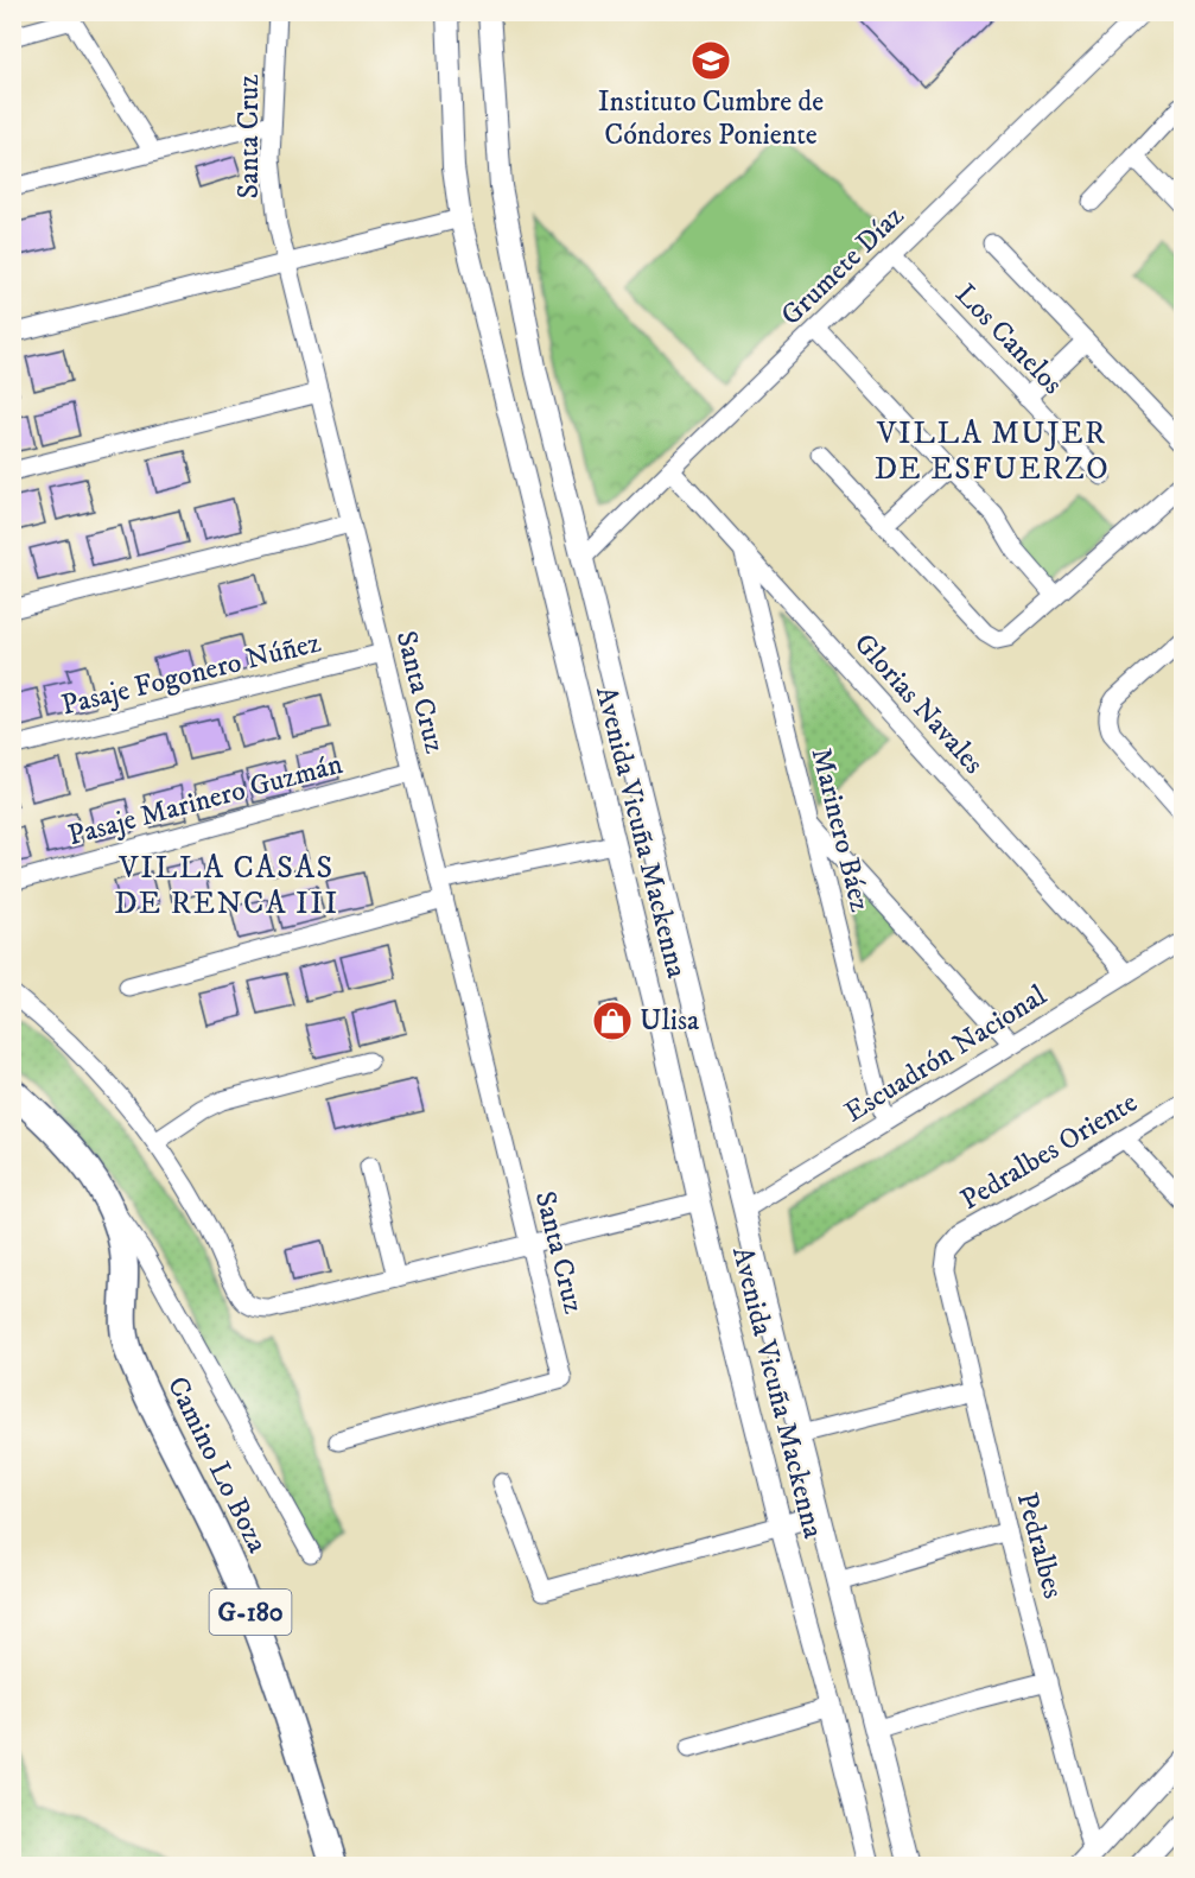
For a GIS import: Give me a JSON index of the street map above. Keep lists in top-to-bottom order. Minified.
{"streets":{"main road":["Camino Lo Boza","G-180"],"street":["Santa Cruz","Grumete Díaz","Los Canelos","Pasaje Fogonero Núñez","Glorias Navales","Pasaje Marinero Guzmán","Marinero Báez","Avenida Vicuña Mackenna","Escuadrón Nacional","Pedralbes Oriente","Pedralbes"]},"crossings":[["Santa Cruz","Pasaje Fogonero Núñez"],["Santa Cruz","Pasaje Marinero Guzmán"],["Grumete Díaz","Los Canelos"],["Grumete Díaz","Glorias Navales"],["Grumete Díaz","Avenida Vicuña Mackenna"],["Glorias Navales","Marinero Báez"],["Glorias Navales","Escuadrón Nacional"],["Marinero Báez","Escuadrón Nacional"],["Avenida Vicuña Mackenna","Escuadrón Nacional"],["Pedralbes Oriente","Pedralbes"]],"districts":["VILLA MUJER DE ESFUERZO","VILLA CASAS DE RENCA III"],"places":{"school or university":["Instituto Cumbre de Cóndores Poniente"],"shop":["Ulisa"]}}
